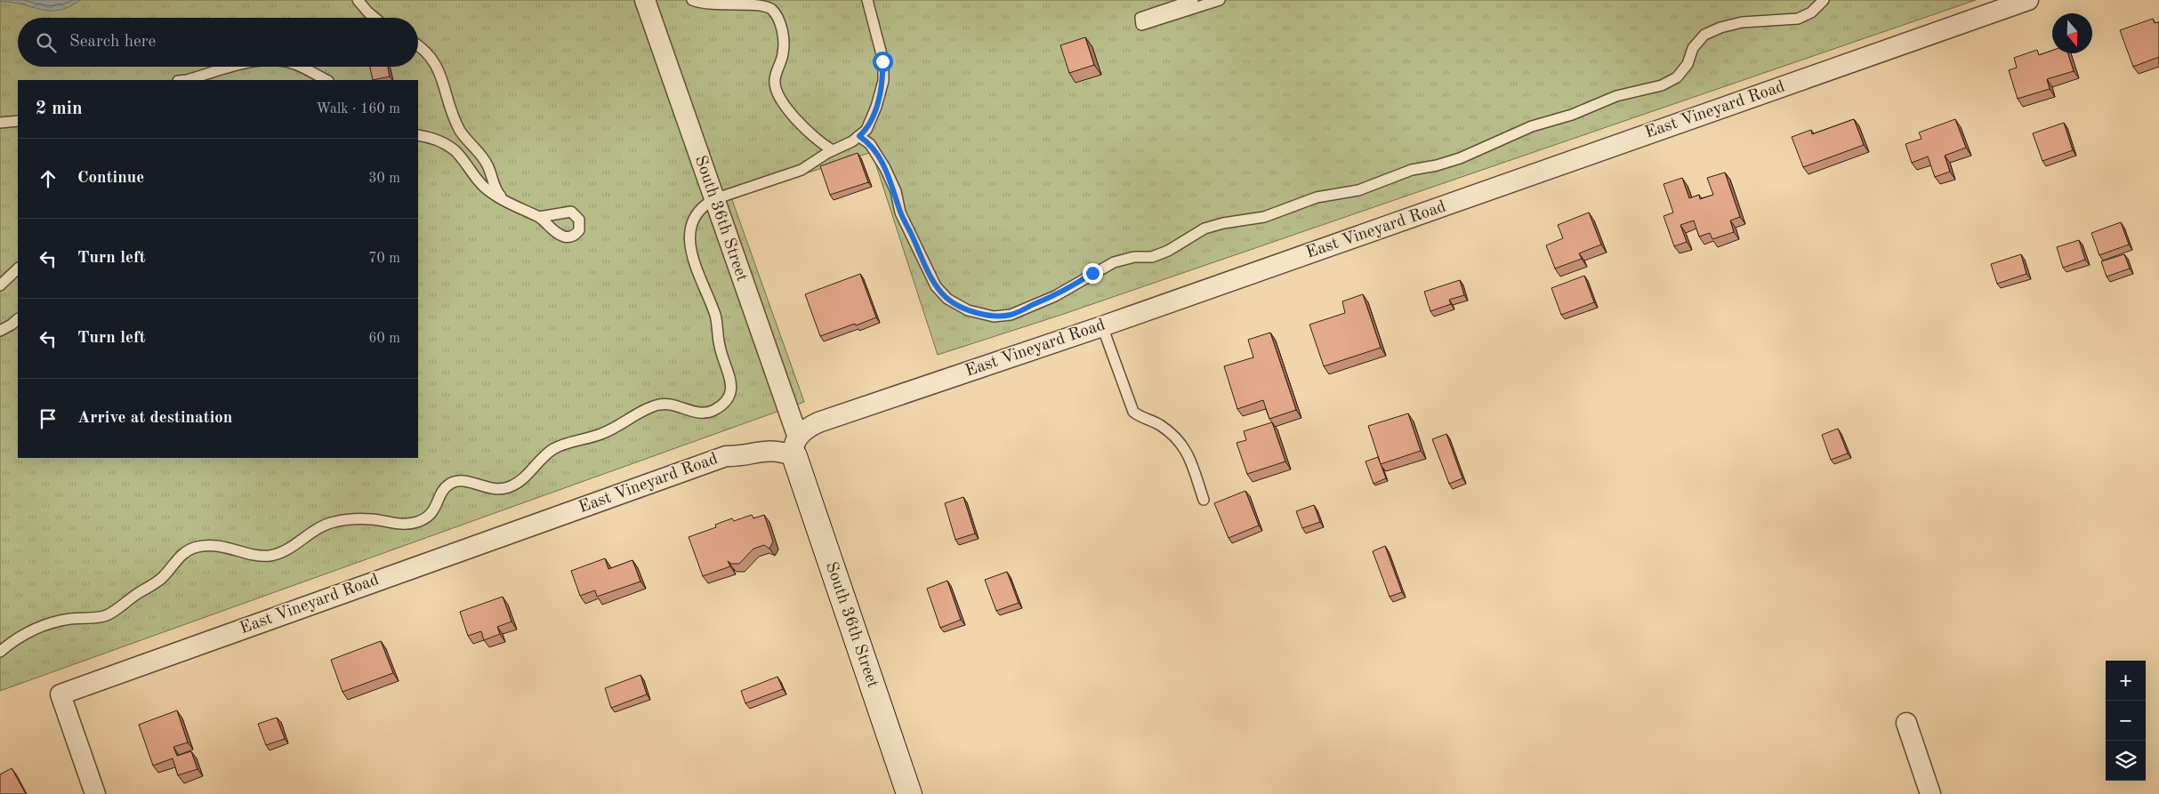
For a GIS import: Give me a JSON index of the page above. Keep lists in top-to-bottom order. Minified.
{"streets":{"street":["East Vineyard Road","South 36th Street"]},"crossings":[["East Vineyard Road","South 36th Street"]],"north":"bottom","page":{"search":"Search here","heading":["2 min","Walk · 160 m"],"list":[["Continue","30 m"],["Turn left","70 m"],["Turn left","60 m"],"Arrive at destination"],"map_buttons":["+","−"]}}
